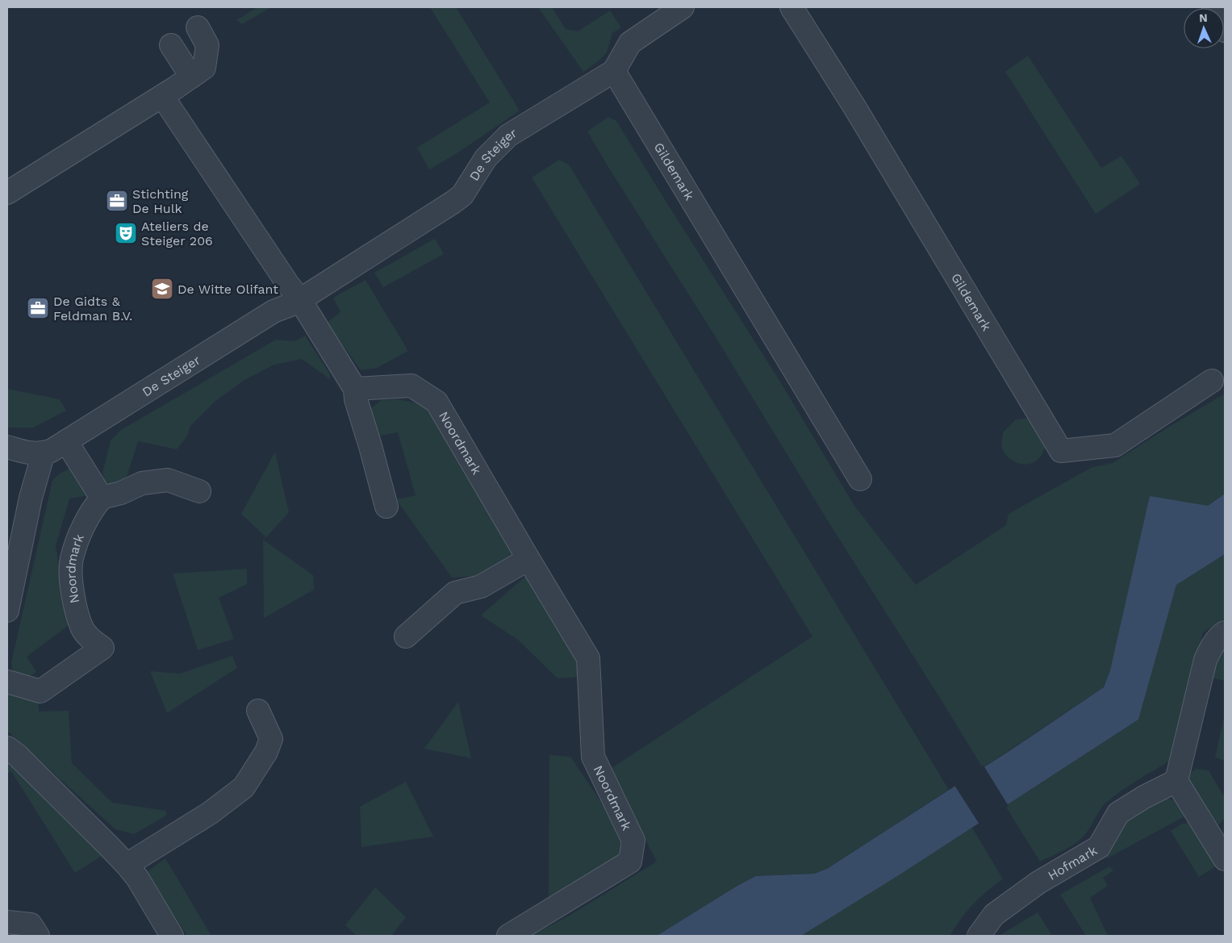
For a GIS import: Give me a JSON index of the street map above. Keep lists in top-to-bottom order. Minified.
{"streets":{"street":["De Steiger","Gildemark","Noordmark","Hofmark"]},"crossings":[["De Steiger","Gildemark"]],"places":{"office":["Stichting De Hulk","De Gidts & Feldman B.V."],"theatre":["Ateliers de Steiger 206"],"school or university":["De Witte Olifant"]},"north":"top"}
